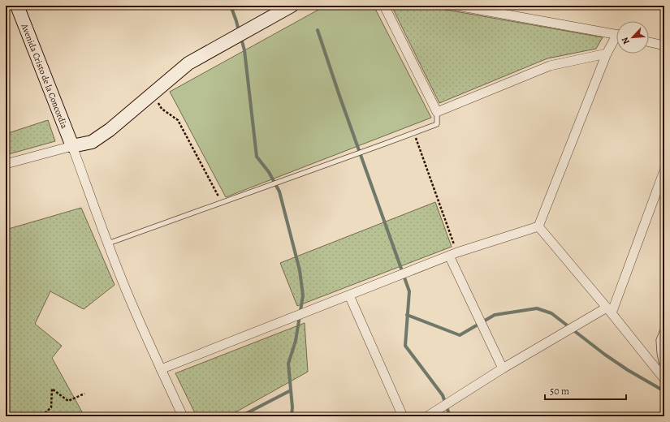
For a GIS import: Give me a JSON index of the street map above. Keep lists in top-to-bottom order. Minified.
{"streets":{"street":["Avenida Cristo de la Concordia"]},"scale_bar":"50 m","north":"bottom left"}
